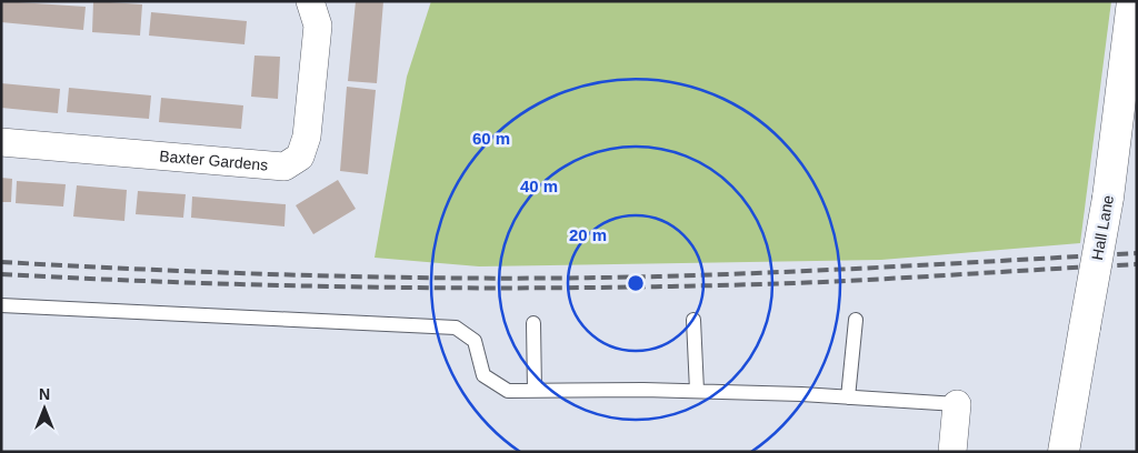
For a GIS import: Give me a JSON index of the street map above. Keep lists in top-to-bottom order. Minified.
{"streets":{"street":["Baxter Gardens","Hall Lane"]},"north":"top","rings":["60 m","40 m","20 m"]}
